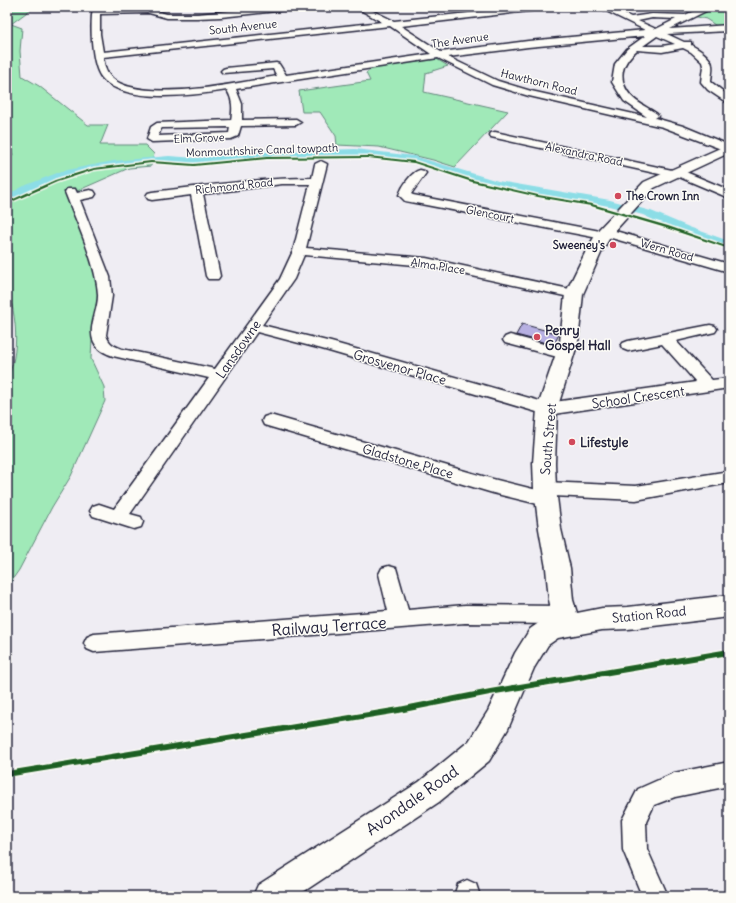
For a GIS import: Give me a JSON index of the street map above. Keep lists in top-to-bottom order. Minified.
{"streets":{"street":["South Avenue","The Avenue","Hawthorn Road","Elm Grove","Alexandra Road","Richmond Road","Glencourt","Wern Road","Alma Place","Lansdowne","Grosvenor Place","School Crescent","South Street","Gladstone Place","Station Road","Railway Terrace","Avondale Road"],"cycle path":["Monmouthshire Canal towpath"]},"crossings":[["South Avenue","The Avenue"],["South Avenue","Hawthorn Road"],["The Avenue","Hawthorn Road"],["The Avenue","Elm Grove"],["Hawthorn Road","South Street"],["Alexandra Road","South Street"],["Richmond Road","Lansdowne"],["Glencourt","Wern Road"],["Glencourt","South Street"],["Wern Road","South Street"],["Alma Place","Lansdowne"],["Alma Place","South Street"],["Lansdowne","Grosvenor Place"],["Grosvenor Place","School Crescent"],["Grosvenor Place","South Street"],["School Crescent","South Street"],["South Street","Gladstone Place"],["South Street","Station Road"],["South Street","Railway Terrace"],["South Street","Avondale Road"],["Station Road","Railway Terrace"],["Station Road","Avondale Road"],["Railway Terrace","Avondale Road"]],"places":["The Crown Inn","Sweeney's","Penry Gospel Hall","Lifestyle"]}
